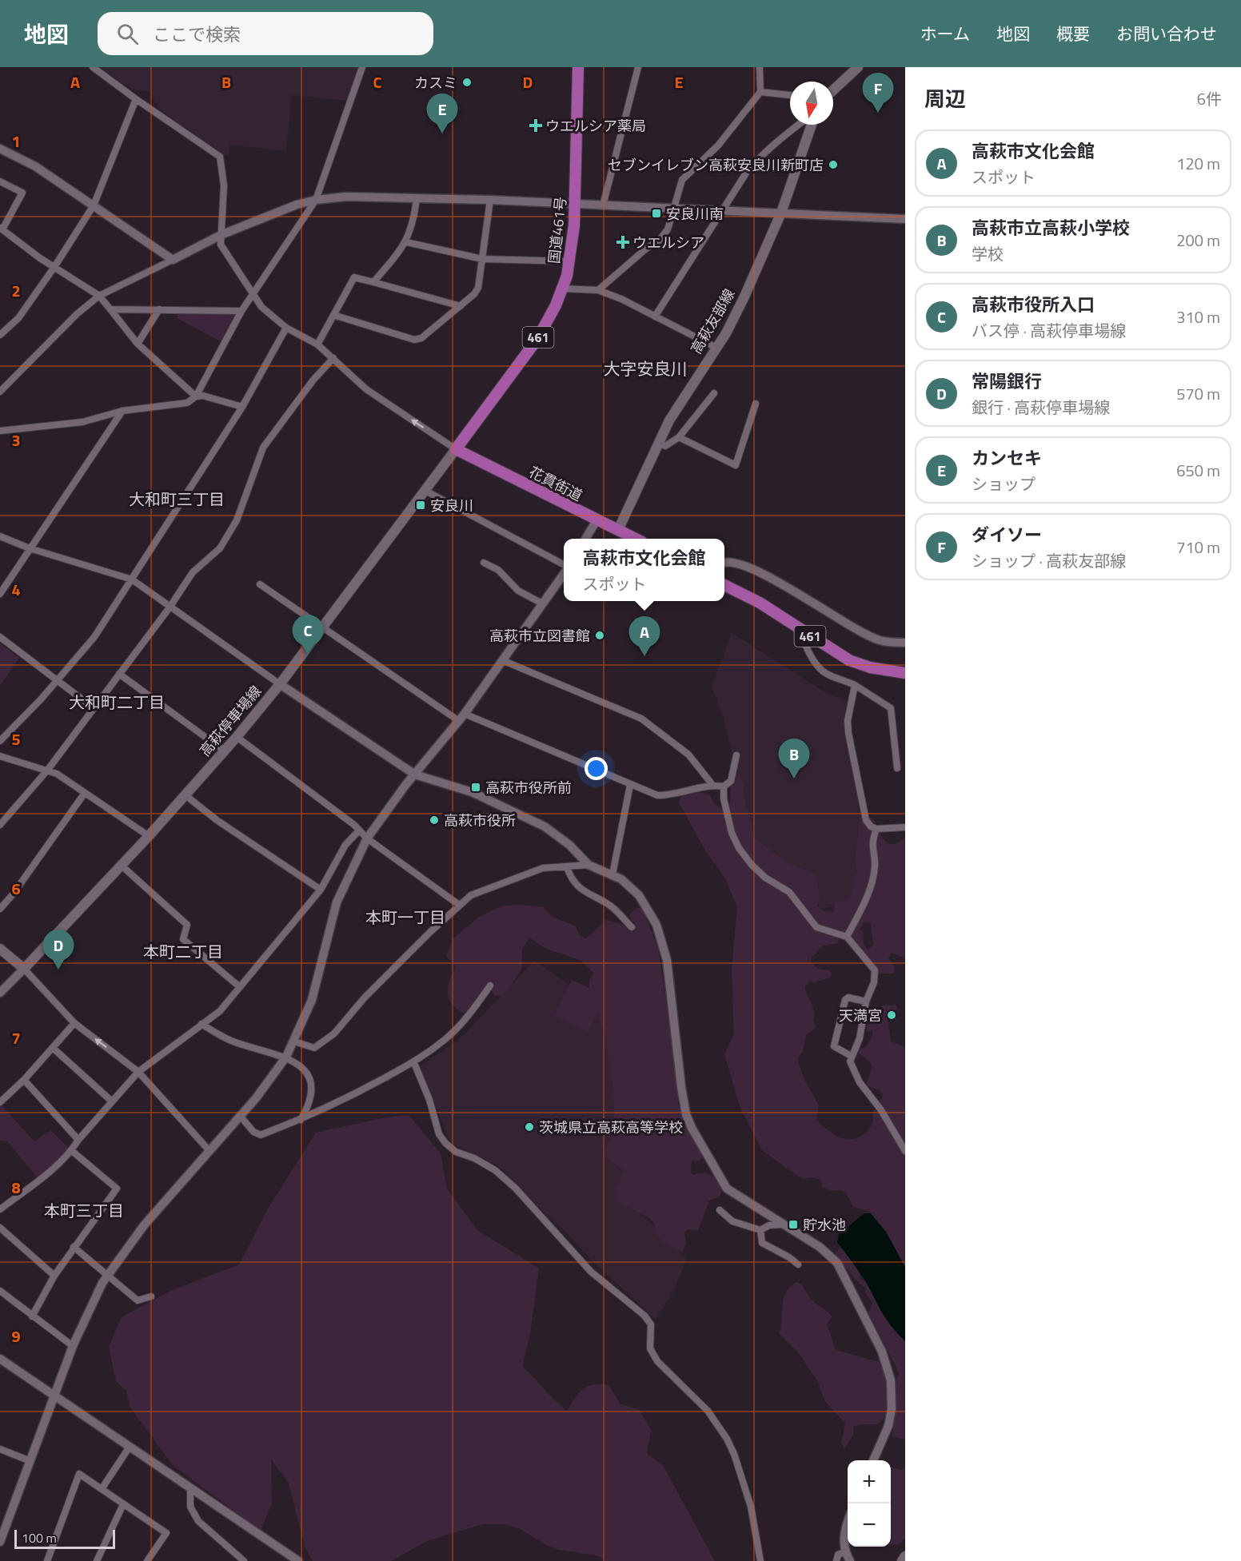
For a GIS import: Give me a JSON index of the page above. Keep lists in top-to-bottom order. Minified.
{"streets":{"highway":["国道461号","461","花貫街道"],"main road":["高萩友部線","高萩停車場線"]},"crossings":[["国道461号","花貫街道"],["国道461号","高萩停車場線"],["高萩友部線","花貫街道"],["花貫街道","高萩停車場線"]],"districts":["大字安良川","大和町三丁目","大和町二丁目","本町一丁目","本町二丁目","本町三丁目"],"places":{"other":["カスミ","セブンイレブン高萩安良川新町店","高萩市立図書館","高萩市役所","天満宮","茨城県立高萩高等学校"],"health":["ウエルシア薬局","ウエルシア"],"transit":["安良川南","安良川","高萩市役所前","貯水池"]},"scale_bar":"100 m","north":"bottom","page":{"header":"地図","search":"ここで検索","nav":["ホーム","地図","概要","お問い合わせ"],"heading":["周辺","6件"],"pins":["F","E","C","A","B","D"],"list":[{"mark":"A","name":"高萩市文化会館","note":"スポット","value":"120 m"},{"mark":"B","name":"高萩市立高萩小学校","note":"学校","value":"200 m"},{"mark":"C","name":"高萩市役所入口","note":"バス停 · 高萩停車場線","value":"310 m"},{"mark":"D","name":"常陽銀行","note":"銀行 · 高萩停車場線","value":"570 m"},{"mark":"E","name":"カンセキ","note":"ショップ","value":"650 m"},{"mark":"F","name":"ダイソー","note":"ショップ · 高萩友部線","value":"710 m"}],"popup":["高萩市文化会館","スポット"],"map_buttons":["+","−"],"scale":"100 m"},"grid":{"columns":["A","B","C","D","E"],"rows":["1","2","3","4","5","6","7","8","9"]}}
